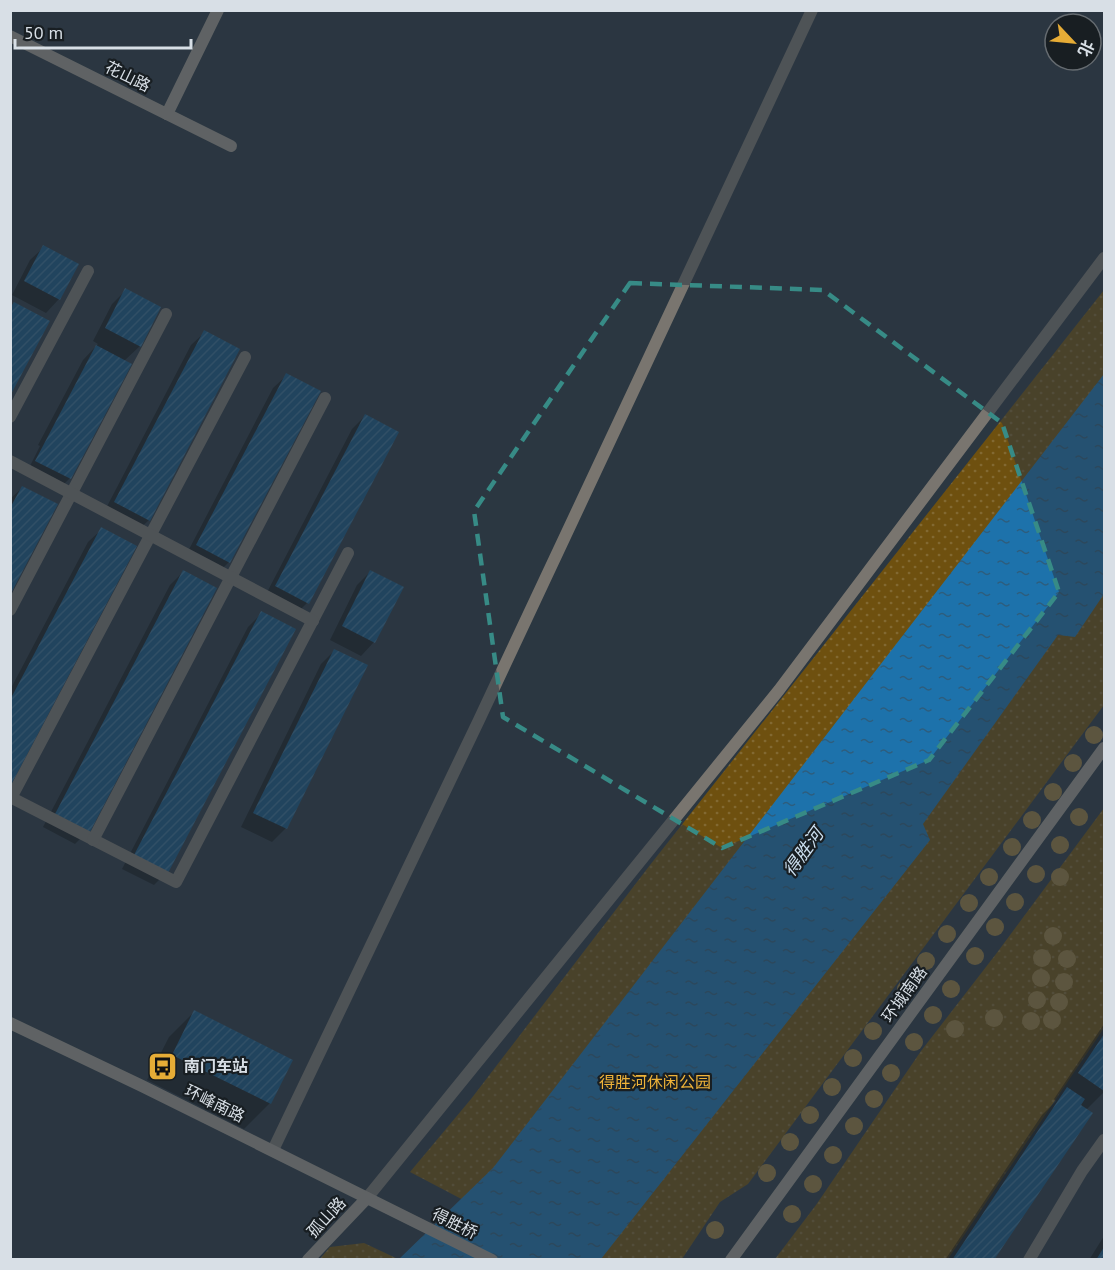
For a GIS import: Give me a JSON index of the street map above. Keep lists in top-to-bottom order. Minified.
{"streets":{"main road":["花山路","环城南路","环峰南路","孤山路","得胜桥"]},"crossings":[["环峰南路","孤山路"],["环峰南路","得胜桥"]],"water":["得胜河"],"parks":["得胜河休闲公园"],"places":{"bus stop":["南门车站"]},"scale_bar":"50 m","north":"bottom right"}
